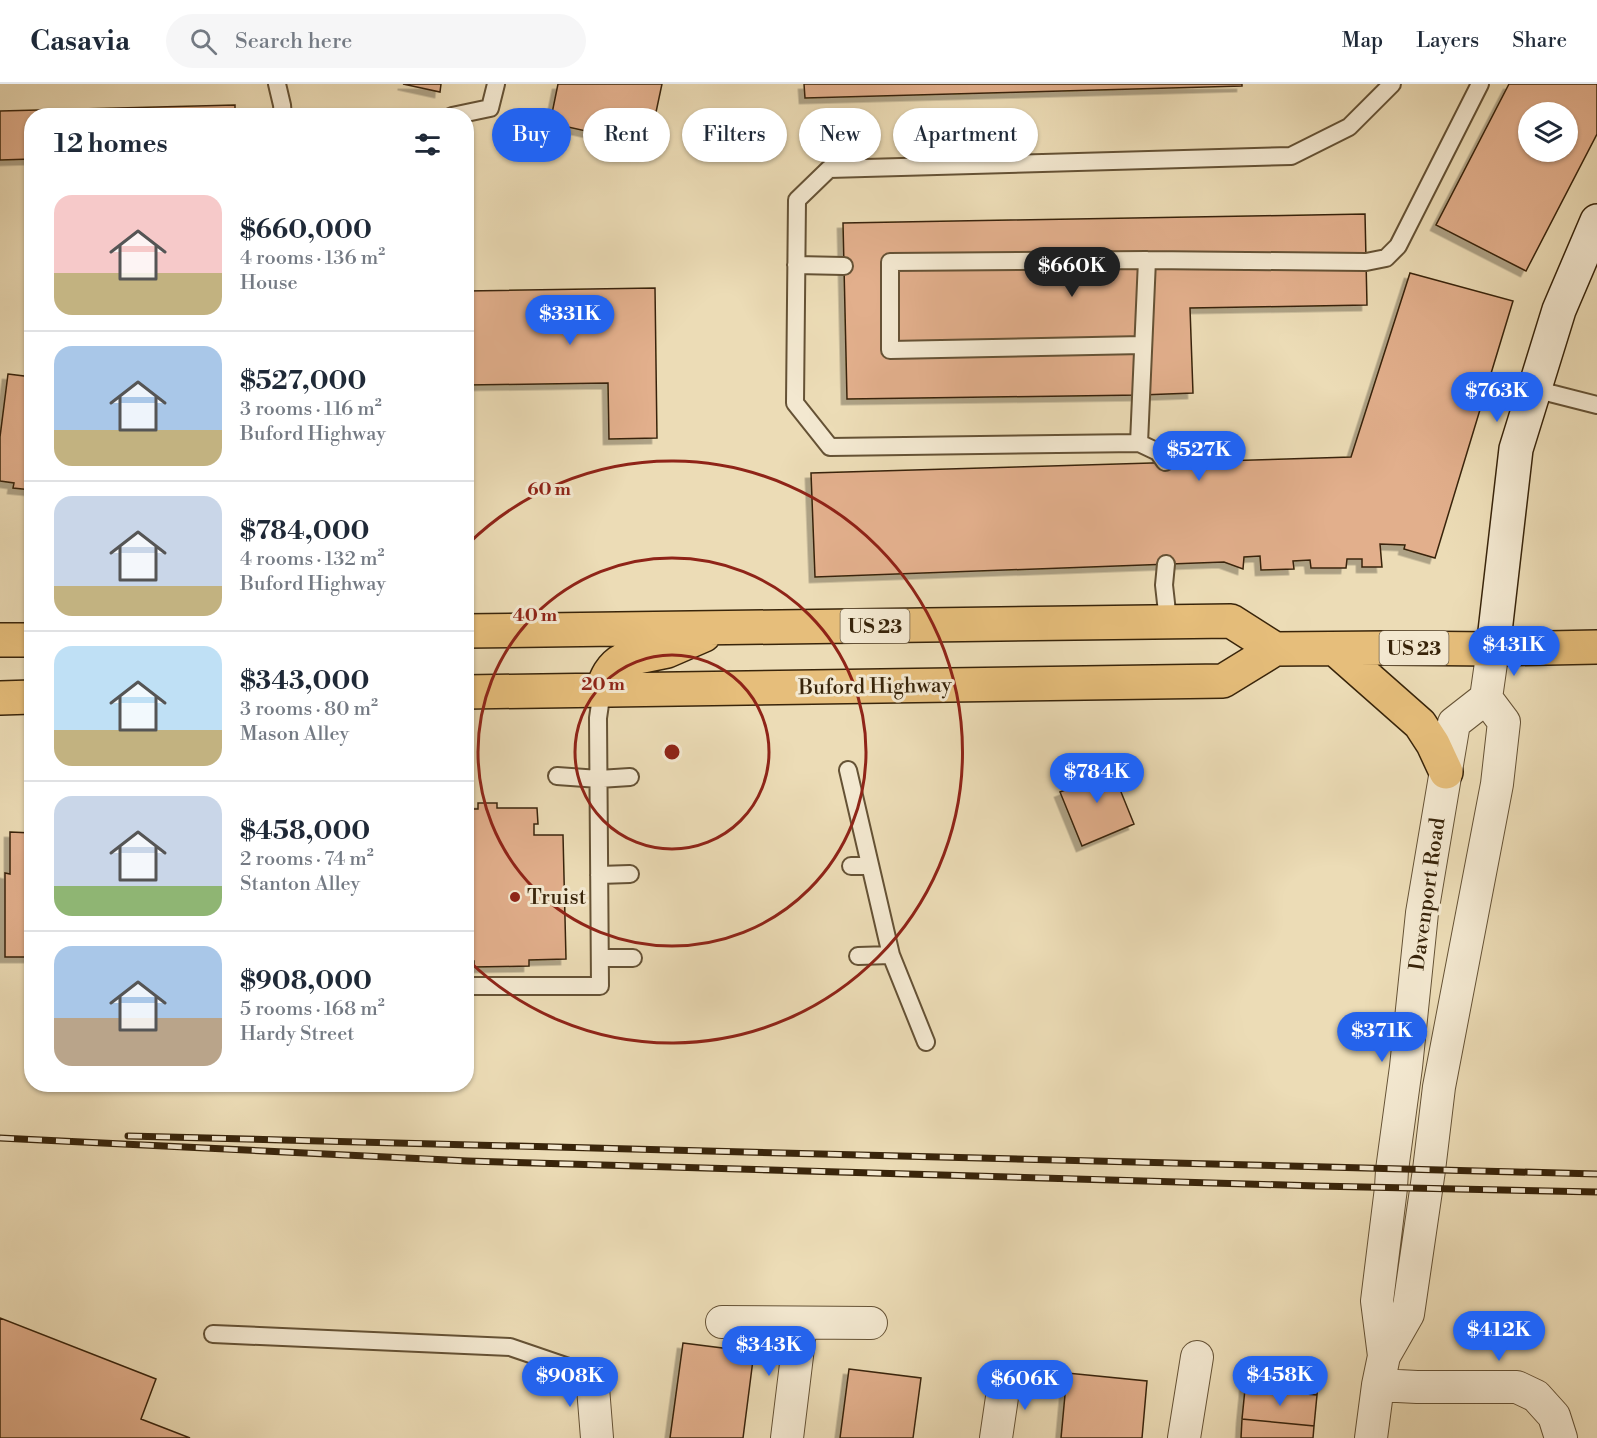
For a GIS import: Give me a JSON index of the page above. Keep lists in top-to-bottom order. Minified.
{"streets":{"main road":["US 23","Buford Highway"],"street":["Davenport Road"]},"crossings":[["US 23","Buford Highway"]],"places":["Truist"],"page":{"header":"Casavia","search":"Search here","nav":["Map","Layers","Share"],"chip":["Buy","Rent","Filters","New","Apartment"],"heading":"12 homes","list":[{"name":"$660,000","note":"4 rooms · 136 m² · House"},{"name":"$527,000","note":"3 rooms · 116 m² · Buford Highway"},{"name":"$784,000","note":"4 rooms · 132 m² · Buford Highway"},{"name":"$343,000","note":"3 rooms · 80 m² · Mason Alley"},{"name":"$458,000","note":"2 rooms · 74 m² · Stanton Alley"},{"name":"$908,000","note":"5 rooms · 168 m² · Hardy Street"}],"price":["$660K","$331K","$763K","$527K","$431K","$784K","$371K","$412K","$343K","$458K","$908K","$606K"]},"rings":["60 m","40 m","20 m"]}
